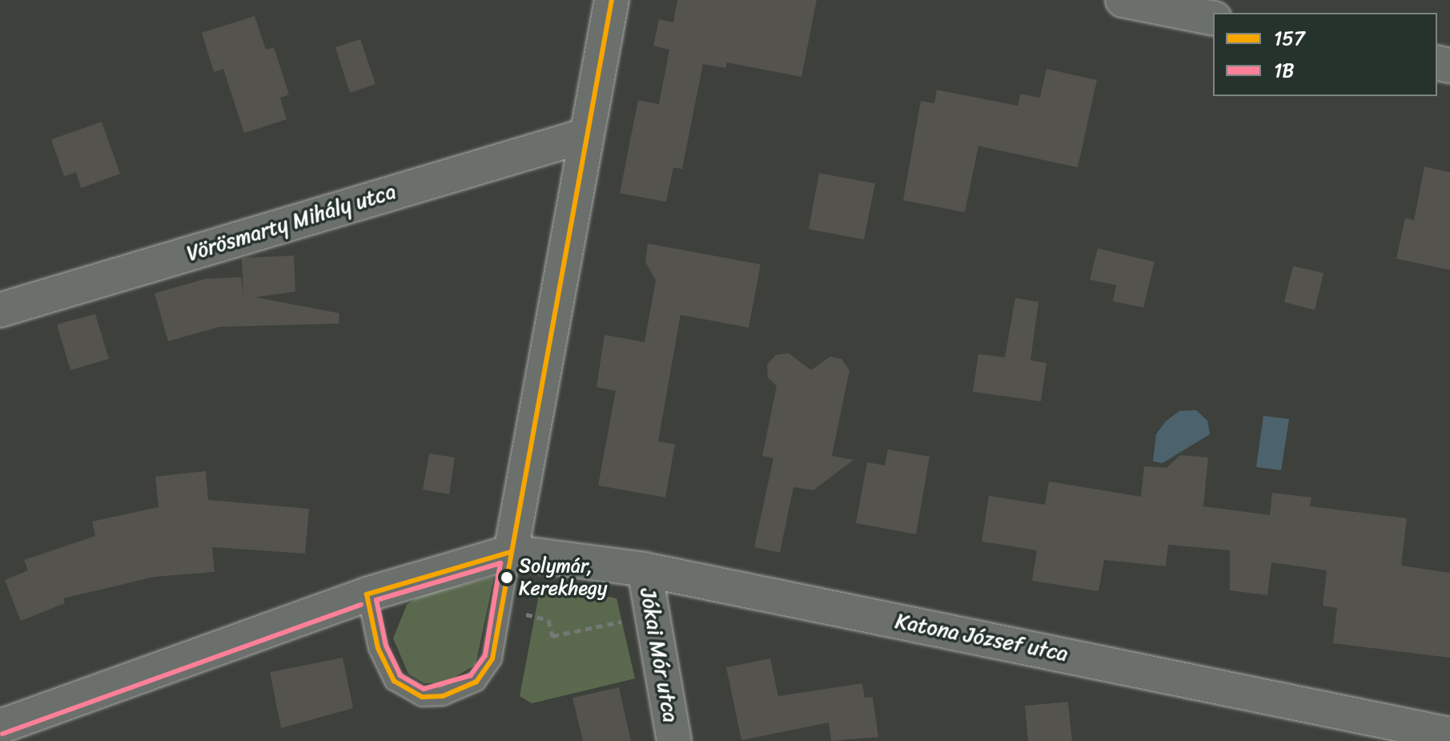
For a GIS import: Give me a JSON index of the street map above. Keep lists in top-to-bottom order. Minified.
{"streets":{"street":["Vörösmarty Mihály utca","Katona József utca","Jókai Mór utca"]},"crossings":[["Katona József utca","Jókai Mór utca"]],"places":["Solymár, Kerekhegy"],"lines":["transit line 157","transit line 1B"],"legend":["157","1B"]}
